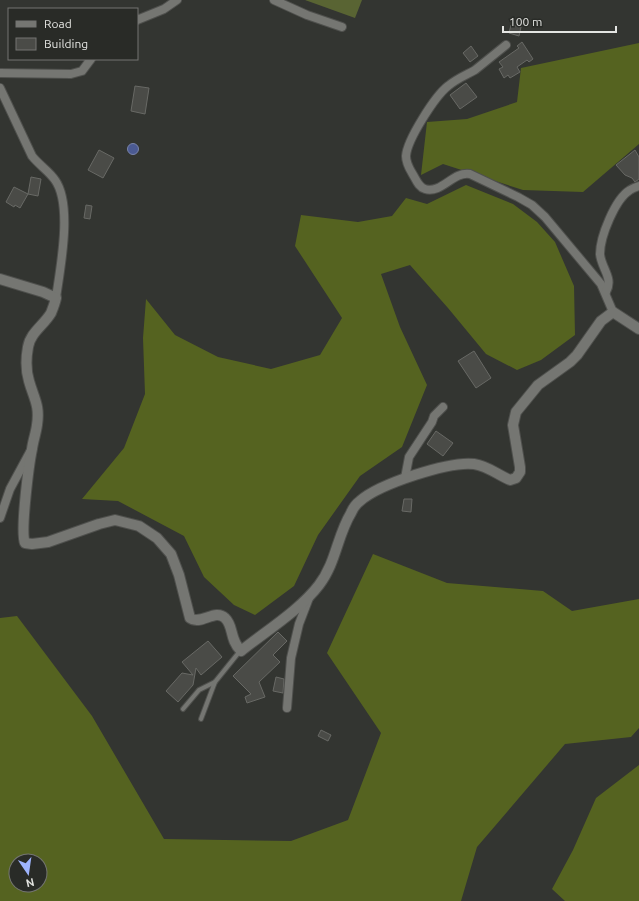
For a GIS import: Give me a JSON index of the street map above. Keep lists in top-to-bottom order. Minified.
{"legend":["Road","Building"],"scale_bar":"100 m","north":"bottom"}
